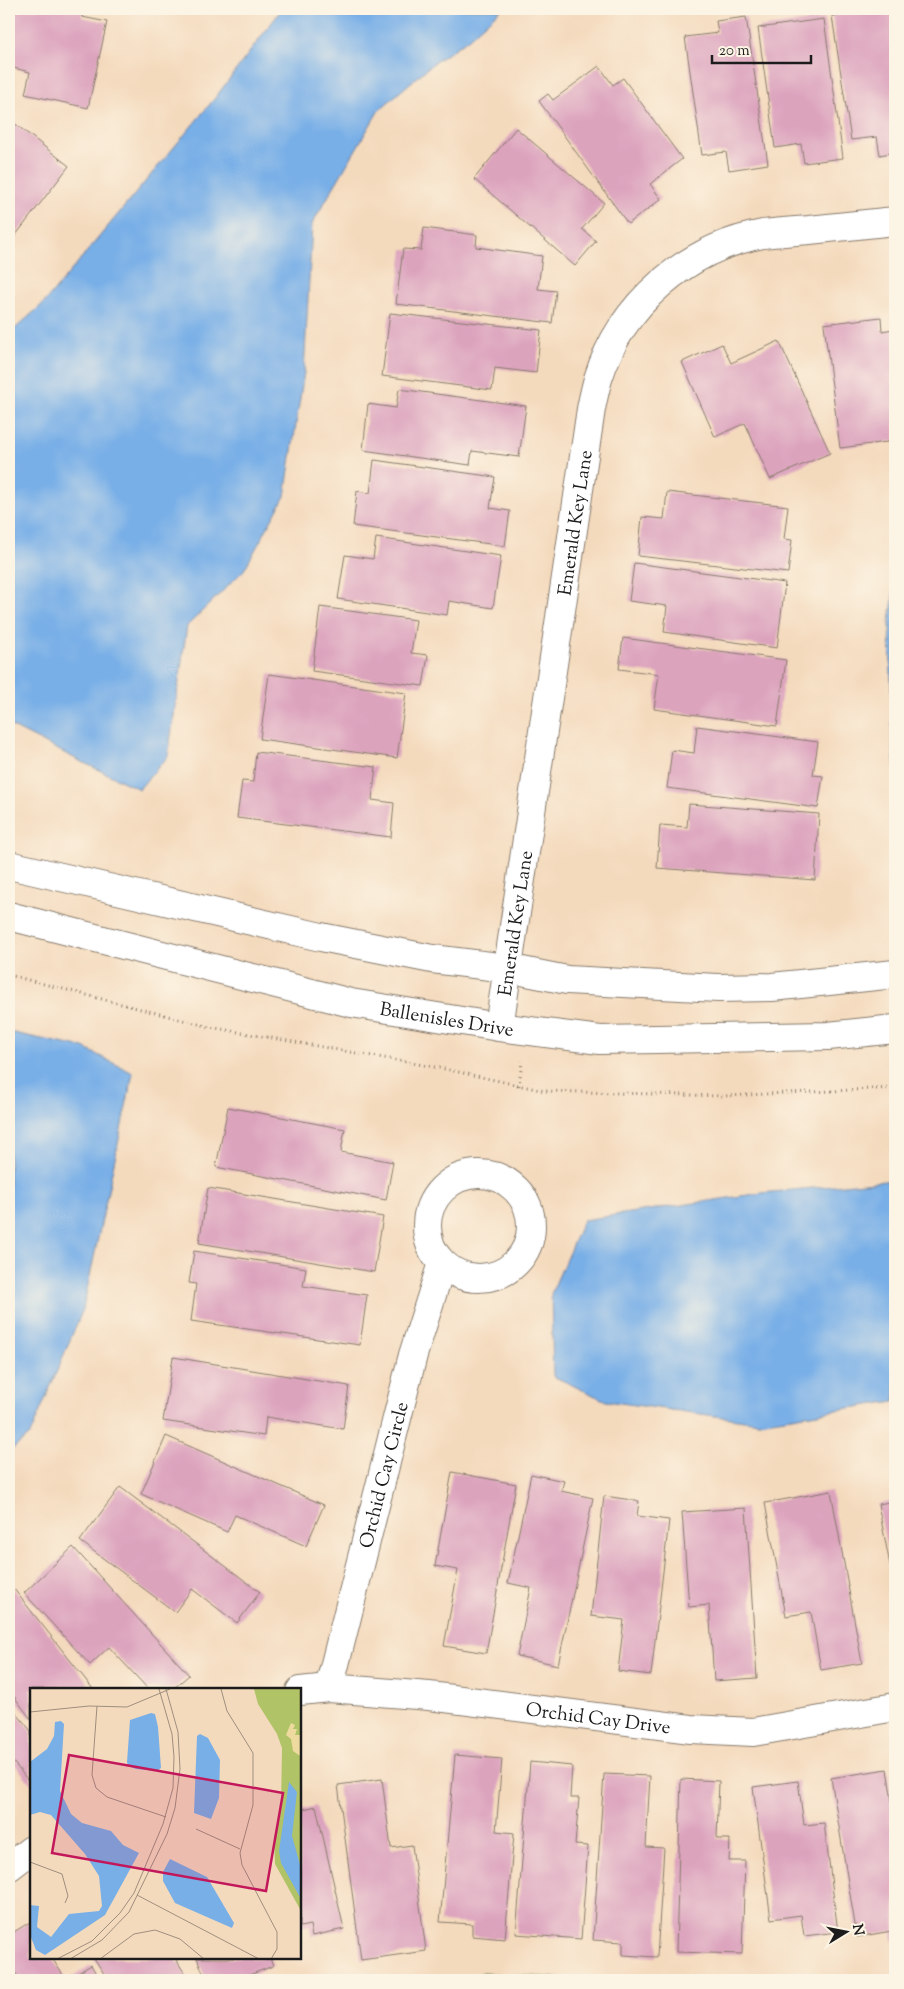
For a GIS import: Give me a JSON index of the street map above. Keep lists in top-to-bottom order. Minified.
{"streets":{"street":["Emerald Key Lane","Ballenisles Drive","Orchid Cay Circle","Orchid Cay Drive"]},"crossings":[["Emerald Key Lane","Ballenisles Drive"],["Orchid Cay Circle","Orchid Cay Drive"]],"scale_bar":"20 m","north":"right"}
